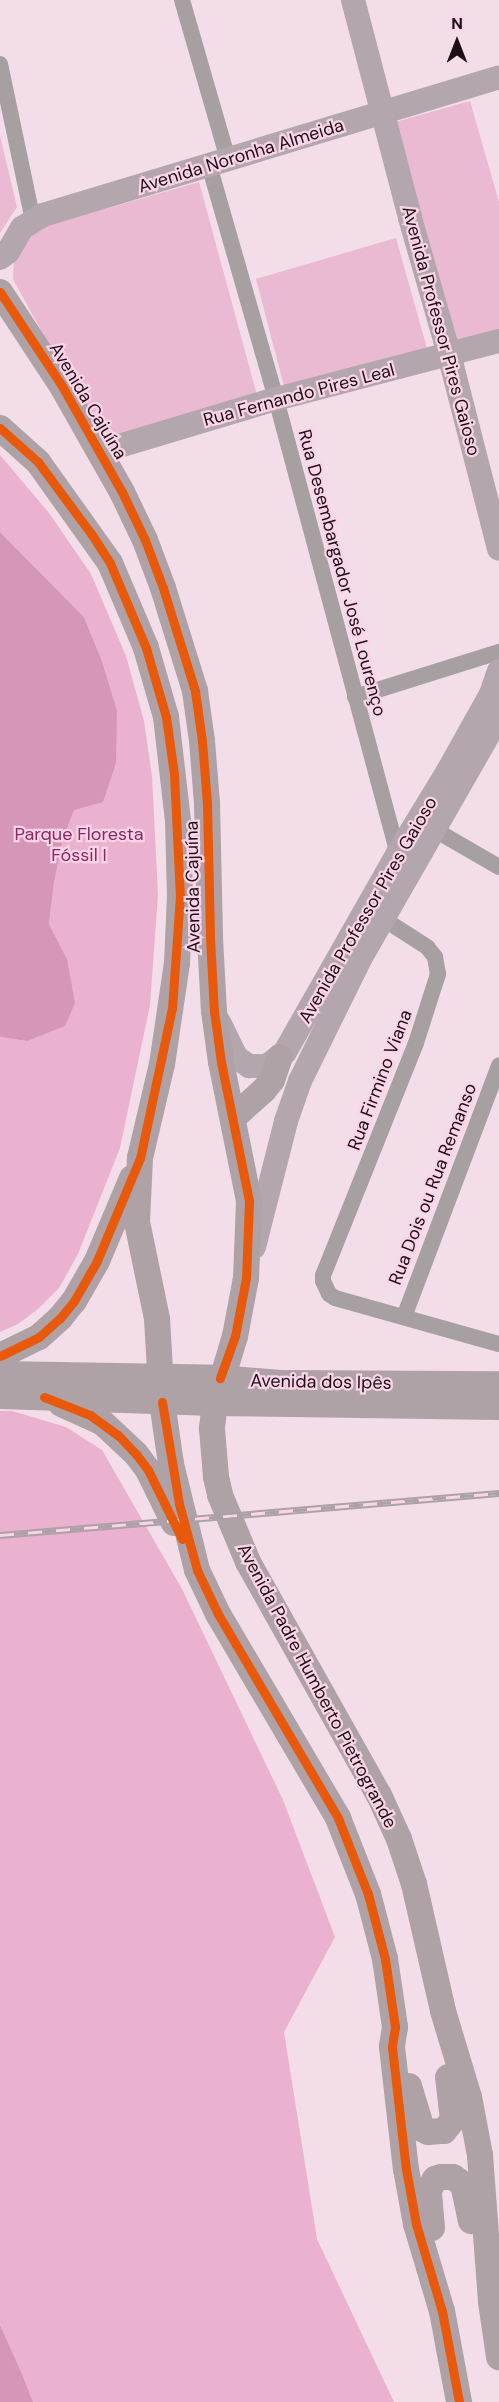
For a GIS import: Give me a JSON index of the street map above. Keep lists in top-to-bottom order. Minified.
{"streets":{"main road":["Avenida Noronha Almeida","Avenida Professor Pires Gaioso","Rua Fernando Pires Leal","Avenida Cajuína","Avenida dos Ipês","Avenida Padre Humberto Pietrogrande"],"street":["Rua Desembargador José Lourenço","Rua Firmino Viana","Rua Dois ou Rua Remanso"]},"crossings":[["Avenida Noronha Almeida","Avenida Professor Pires Gaioso"],["Avenida Noronha Almeida","Rua Desembargador José Lourenço"],["Avenida Professor Pires Gaioso","Rua Fernando Pires Leal"],["Avenida Professor Pires Gaioso","Rua Desembargador José Lourenço"],["Avenida Professor Pires Gaioso","Rua Firmino Viana"],["Rua Fernando Pires Leal","Avenida Cajuína"],["Rua Fernando Pires Leal","Rua Desembargador José Lourenço"],["Avenida Cajuína","Avenida dos Ipês"],["Avenida Cajuína","Avenida Padre Humberto Pietrogrande"],["Rua Firmino Viana","Rua Dois ou Rua Remanso"],["Avenida dos Ipês","Avenida Padre Humberto Pietrogrande"]],"parks":["Parque Floresta Fóssil I"],"north":"top"}
